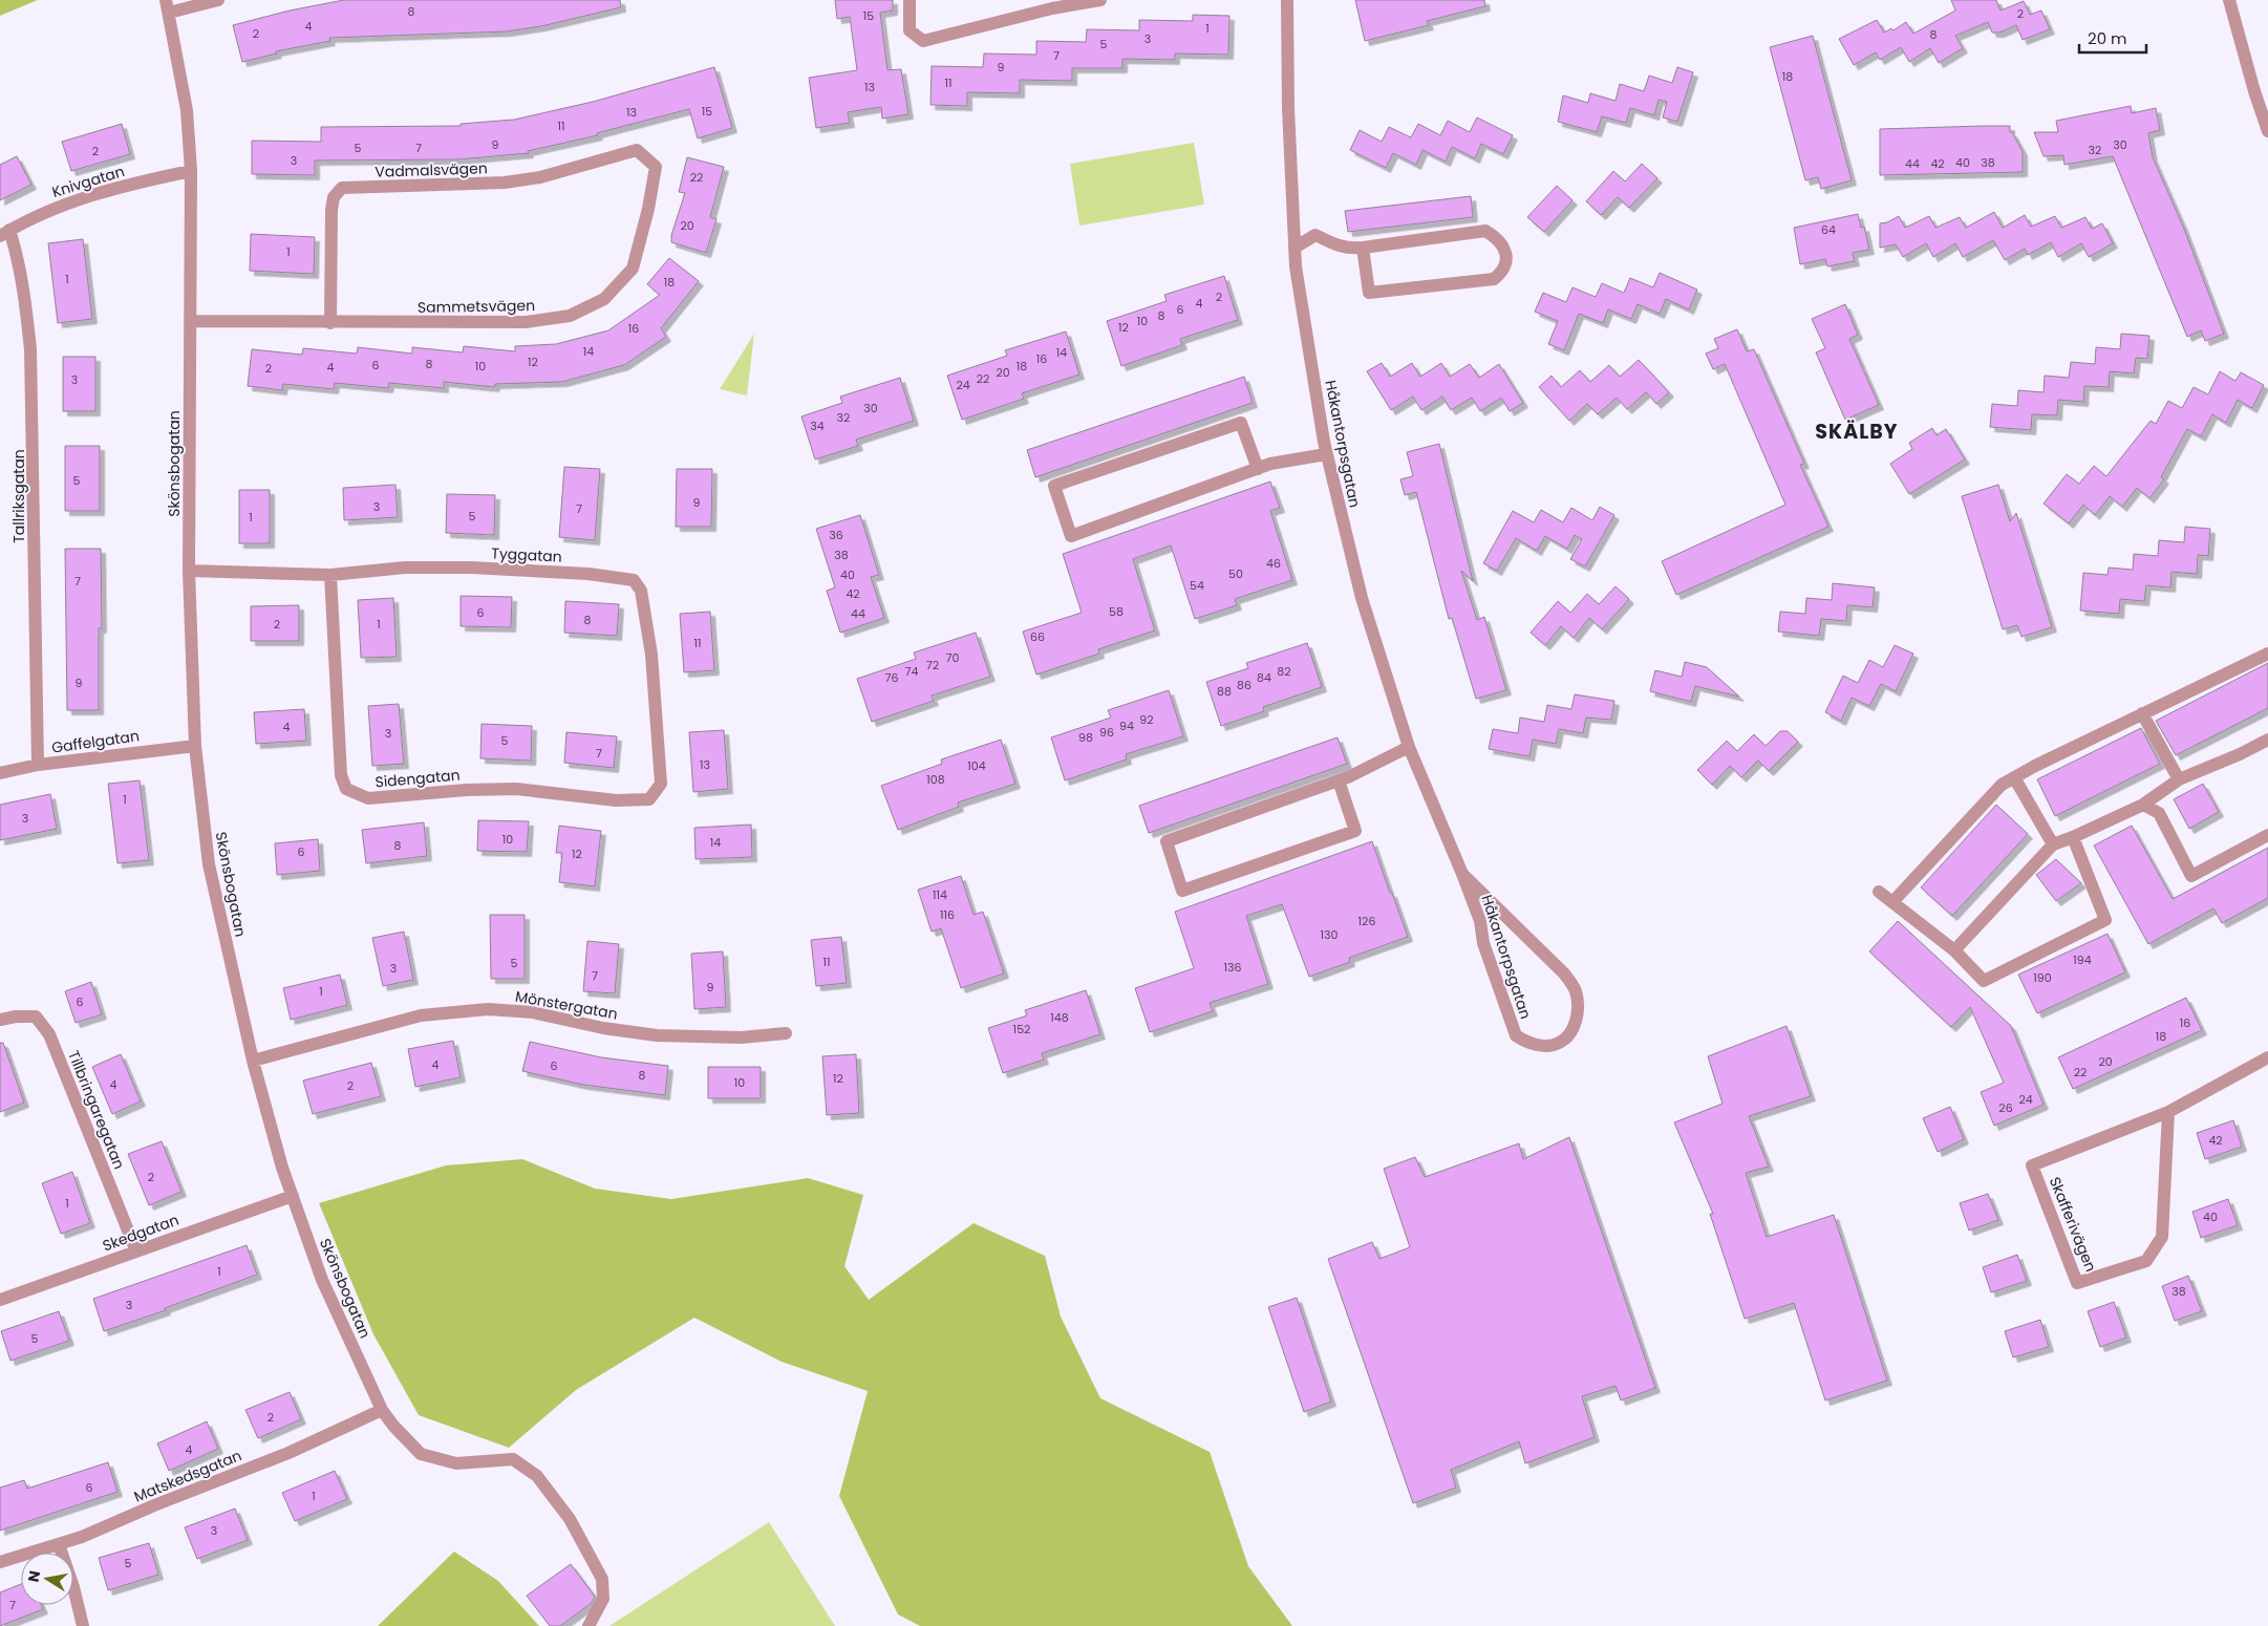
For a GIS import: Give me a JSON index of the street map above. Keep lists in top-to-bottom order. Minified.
{"streets":{"street":["Vadmalsvägen","Knivgatan","Sammetsvägen","Håkantorpsgatan","Skönsbogatan","Tallriksgatan","Tyggatan","Gaffelgatan","Sidengatan","Mönstergatan","Tillbringaregatan","Skafferivägen","Skedgatan","Matskedsgatan"]},"crossings":[["Vadmalsvägen","Sammetsvägen"],["Knivgatan","Skönsbogatan"],["Knivgatan","Tallriksgatan"],["Sammetsvägen","Skönsbogatan"],["Skönsbogatan","Tyggatan"],["Skönsbogatan","Gaffelgatan"],["Skönsbogatan","Mönstergatan"],["Skönsbogatan","Skedgatan"],["Skönsbogatan","Matskedsgatan"],["Tallriksgatan","Gaffelgatan"],["Tyggatan","Sidengatan"],["Tillbringaregatan","Skedgatan"]],"districts":["SKÄLBY"],"house_numbers":["8","2","15","4","1","2","8","3","5","7","9","18","11","13","15","13","11","9","30","5","7","32","2","3","40","38","44","42","22","20","64","1","1","18","2","4","6","8","10","12","16","14","14","16","12","8","6","10","18","4","2","20","22","3","24","30","32","34","5","9","3","7","5","1","36","38","46","50","40","7","54","42","58","6","44","8","2","1","66","11","70","72","74","82","76","84","9","86","88","92","94","4","96","3","98","5","7","13","104","108","1","3","10","14","8","6","12","114","116","126","130","194","11","5","136","3","7","190","9","1","6","148","16","152","18","20","4","6","22","8","12","10","4","2","24","26","42","2","1","40","1","38","3","5","2","4","6","1","3","5","7"],"scale_bar":"20 m","north":"left"}
